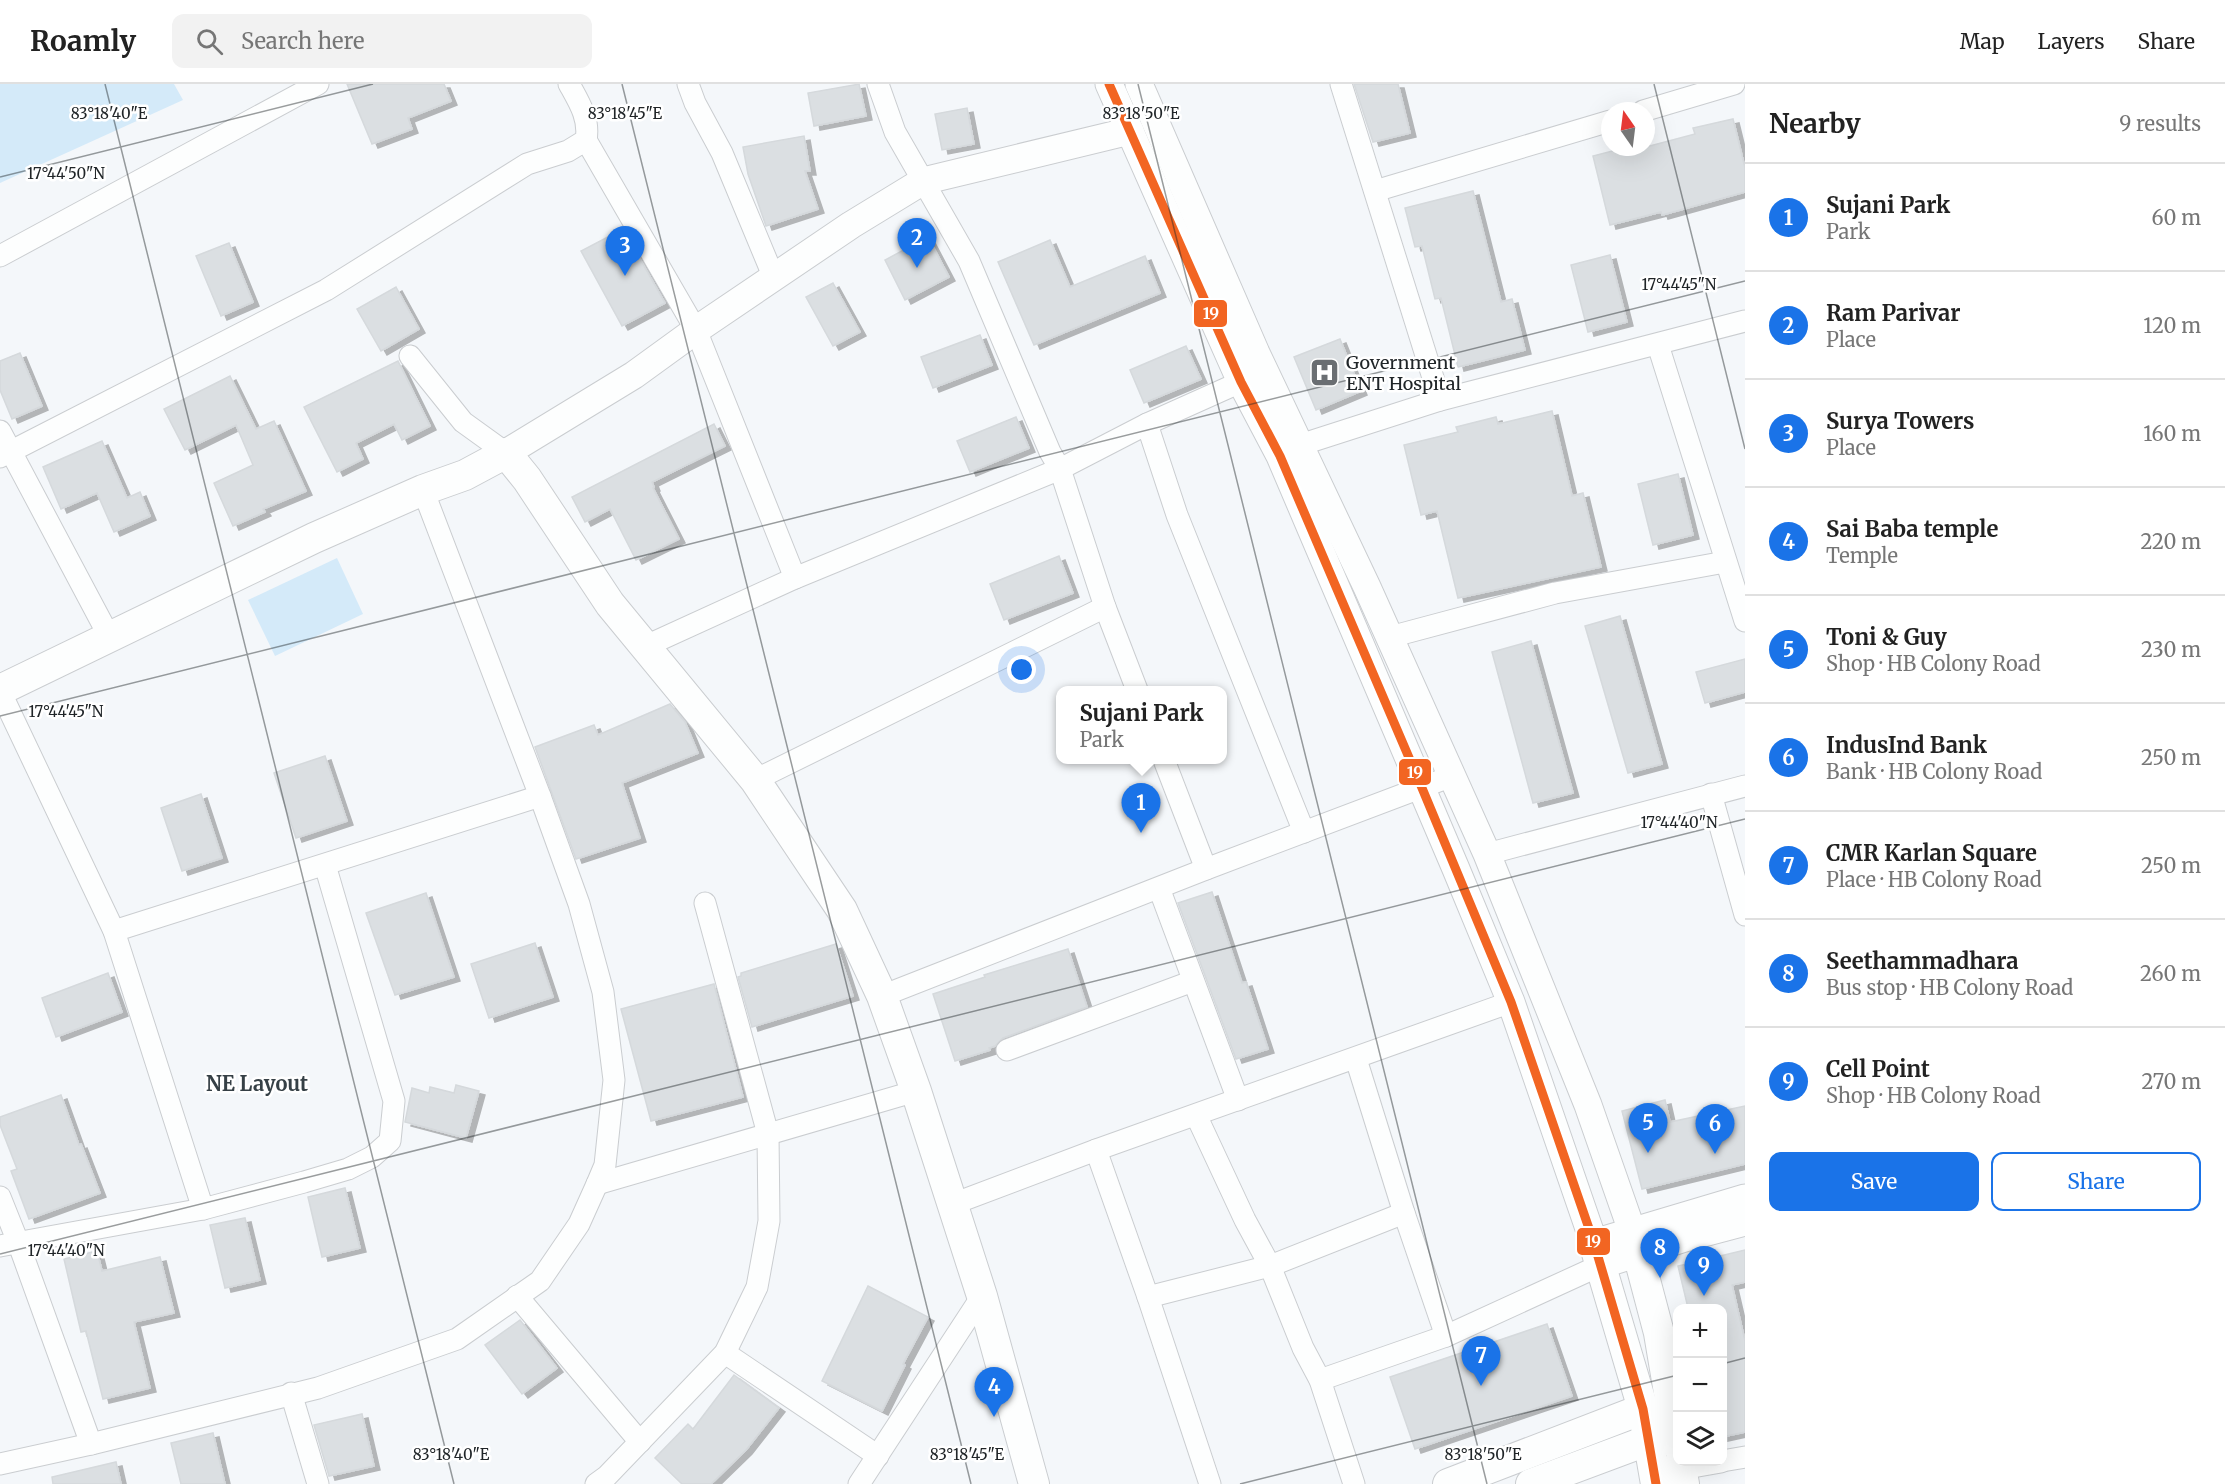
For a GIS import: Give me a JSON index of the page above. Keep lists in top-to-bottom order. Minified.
{"districts":["NE Layout"],"places":{"hospital":["Government ENT Hospital"]},"lines":["transit line 19"],"north":"top","page":{"header":"Roamly","search":"Search here","nav":["Map","Layers","Share"],"heading":["Nearby","9 results"],"list":[{"mark":"1","name":"Sujani Park","note":"Park","value":"60 m"},{"mark":"2","name":"Ram Parivar","note":"Place","value":"120 m"},{"mark":"3","name":"Surya Towers","note":"Place","value":"160 m"},{"mark":"4","name":"Sai Baba temple","note":"Temple","value":"220 m"},{"mark":"5","name":"Toni & Guy","note":"Shop · HB Colony Road","value":"230 m"},{"mark":"6","name":"IndusInd Bank","note":"Bank · HB Colony Road","value":"250 m"},{"mark":"7","name":"CMR Karlan Square","note":"Place · HB Colony Road","value":"250 m"},{"mark":"8","name":"Seethammadhara","note":"Bus stop · HB Colony Road","value":"260 m"},{"mark":"9","name":"Cell Point","note":"Shop · HB Colony Road","value":"270 m"}],"pins":["2","3","1","5","6","8","9","7","4"],"popup":["Sujani Park","Park"],"buttons":["Save","Share"],"map_buttons":["+","−"]},"coordinates":["83°18'40\"E","83°18'45\"E","83°18'50\"E","17°44'50\"N","17°44'45\"N","17°44'40\"N"]}
